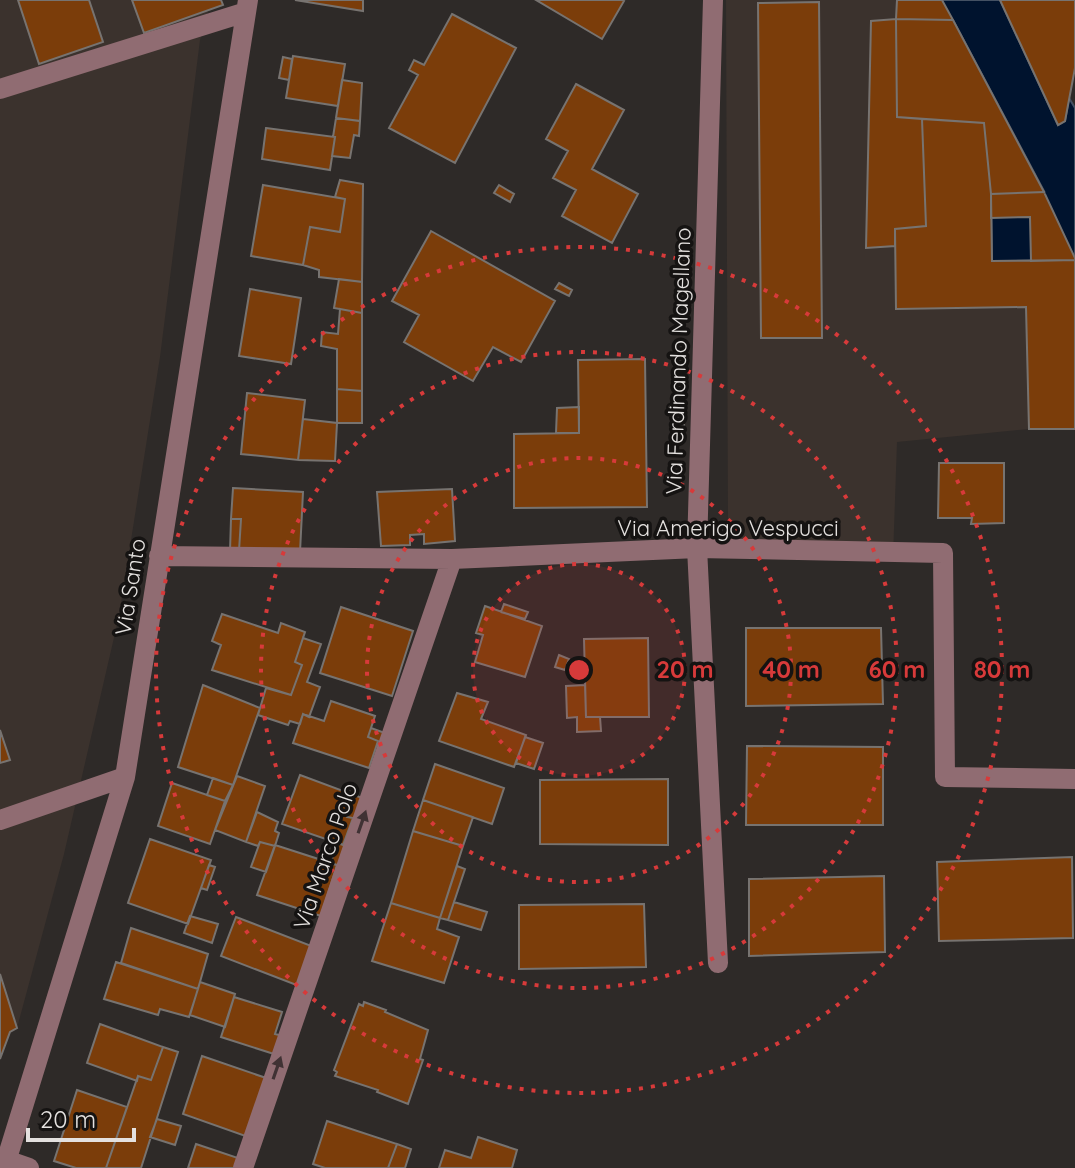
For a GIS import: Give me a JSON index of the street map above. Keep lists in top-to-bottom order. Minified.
{"streets":{"street":["Via Ferdinando Magellano","Via Amerigo Vespucci","Via Santo","Via Marco Polo"]},"crossings":[["Via Ferdinando Magellano","Via Amerigo Vespucci"],["Via Amerigo Vespucci","Via Santo"],["Via Amerigo Vespucci","Via Marco Polo"]],"one_way":["Via Marco Polo"],"scale_bar":"20 m","rings":["20 m","40 m","60 m","80 m"]}
